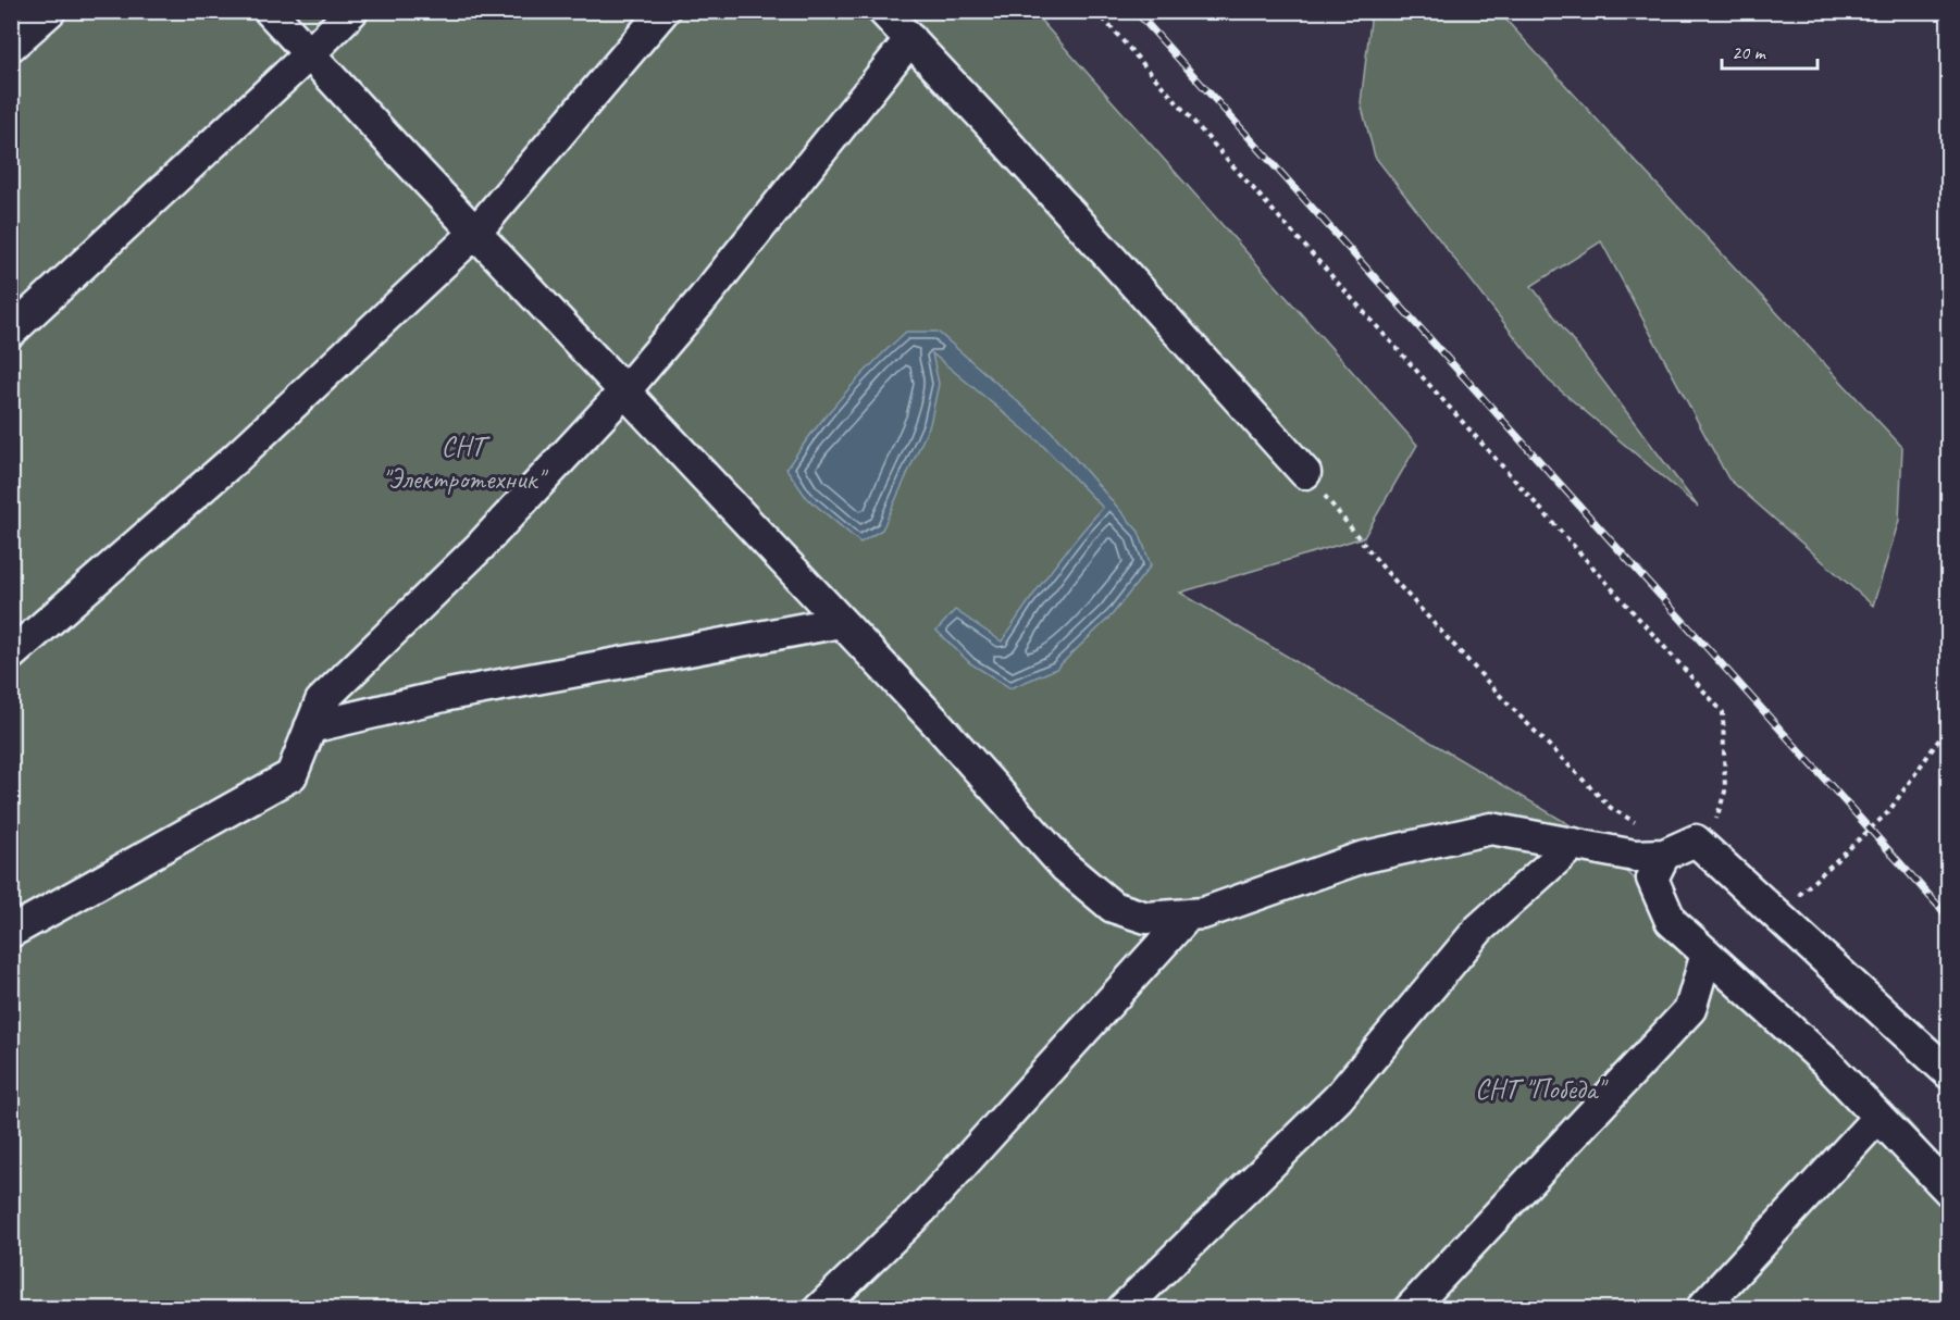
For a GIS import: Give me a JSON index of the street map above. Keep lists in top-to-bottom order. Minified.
{"parks":["СНТ \"Электротехник\"","СНТ \"Победа\""],"scale_bar":"20 m"}
